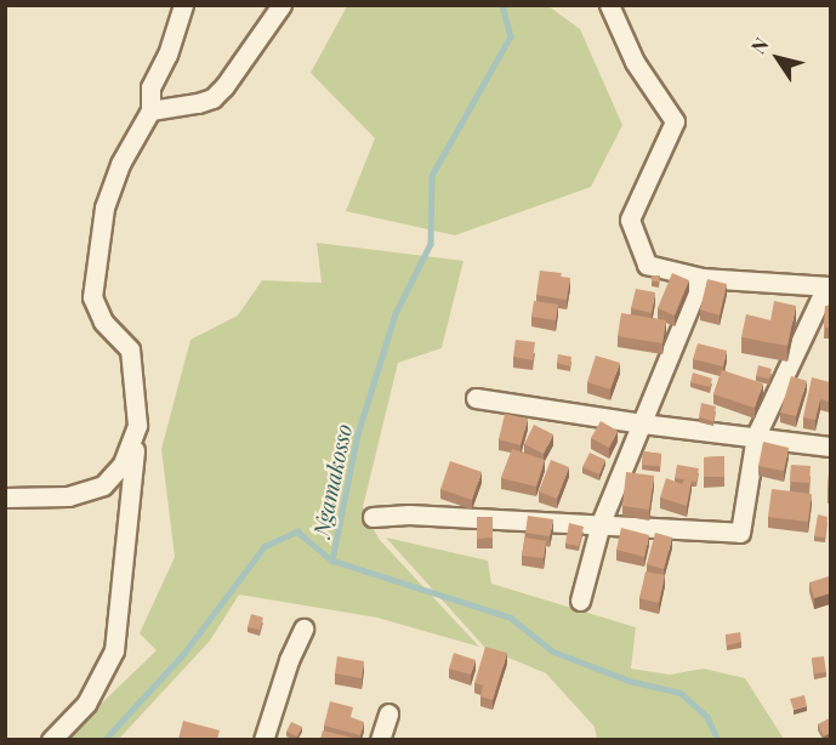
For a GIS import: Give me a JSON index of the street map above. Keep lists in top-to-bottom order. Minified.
{"water":["Ngamakosso"],"north":"top left"}
